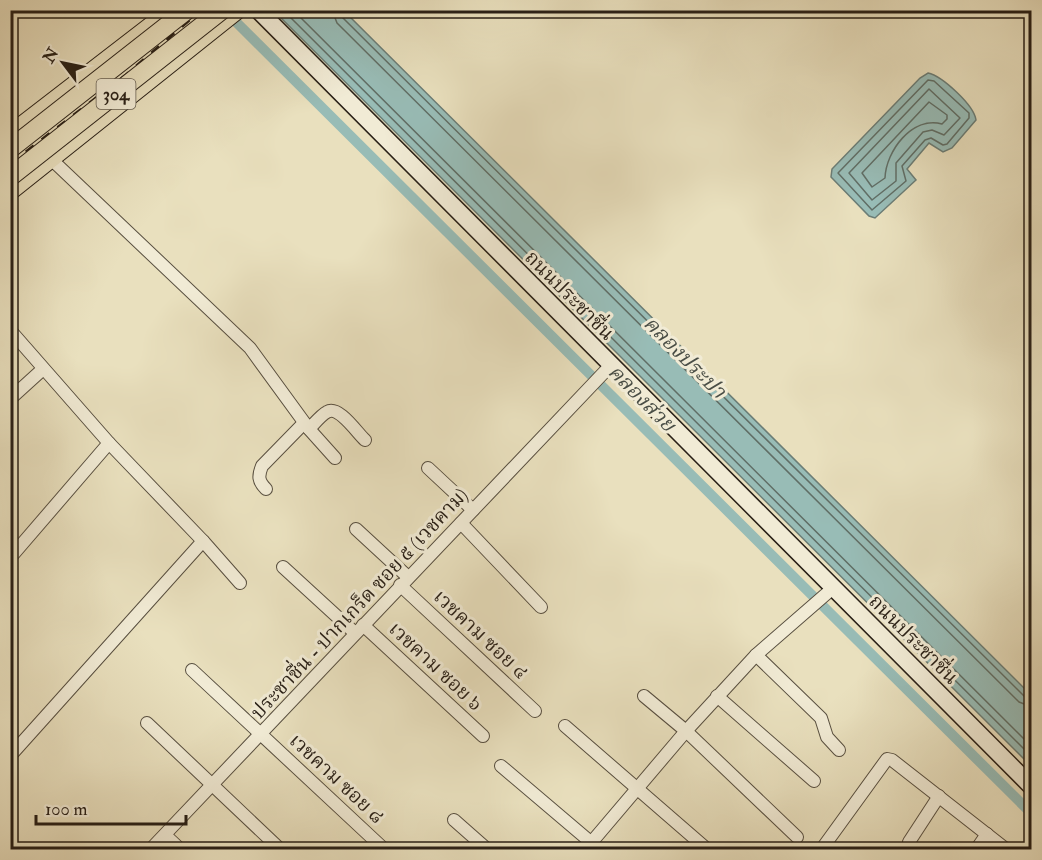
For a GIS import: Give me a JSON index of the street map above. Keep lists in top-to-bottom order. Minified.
{"streets":{"main road":["304","ถนนประชาชื่น"],"street":["ประชาชื่น - ปากเกร็ด ซอย ๕ (เวชคาม)","เวชคาม ซอย ๔","เวชคาม ซอย ๖","เวชคาม ซอย ๘"]},"crossings":[["ถนนประชาชื่น","ประชาชื่น - ปากเกร็ด ซอย ๕ (เวชคาม)"],["ประชาชื่น - ปากเกร็ด ซอย ๕ (เวชคาม)","เวชคาม ซอย ๔"],["ประชาชื่น - ปากเกร็ด ซอย ๕ (เวชคาม)","เวชคาม ซอย ๖"],["ประชาชื่น - ปากเกร็ด ซอย ๕ (เวชคาม)","เวชคาม ซอย ๘"]],"water":["คลองประปา","คลองส่วย"],"scale_bar":"100 m","north":"top left"}
